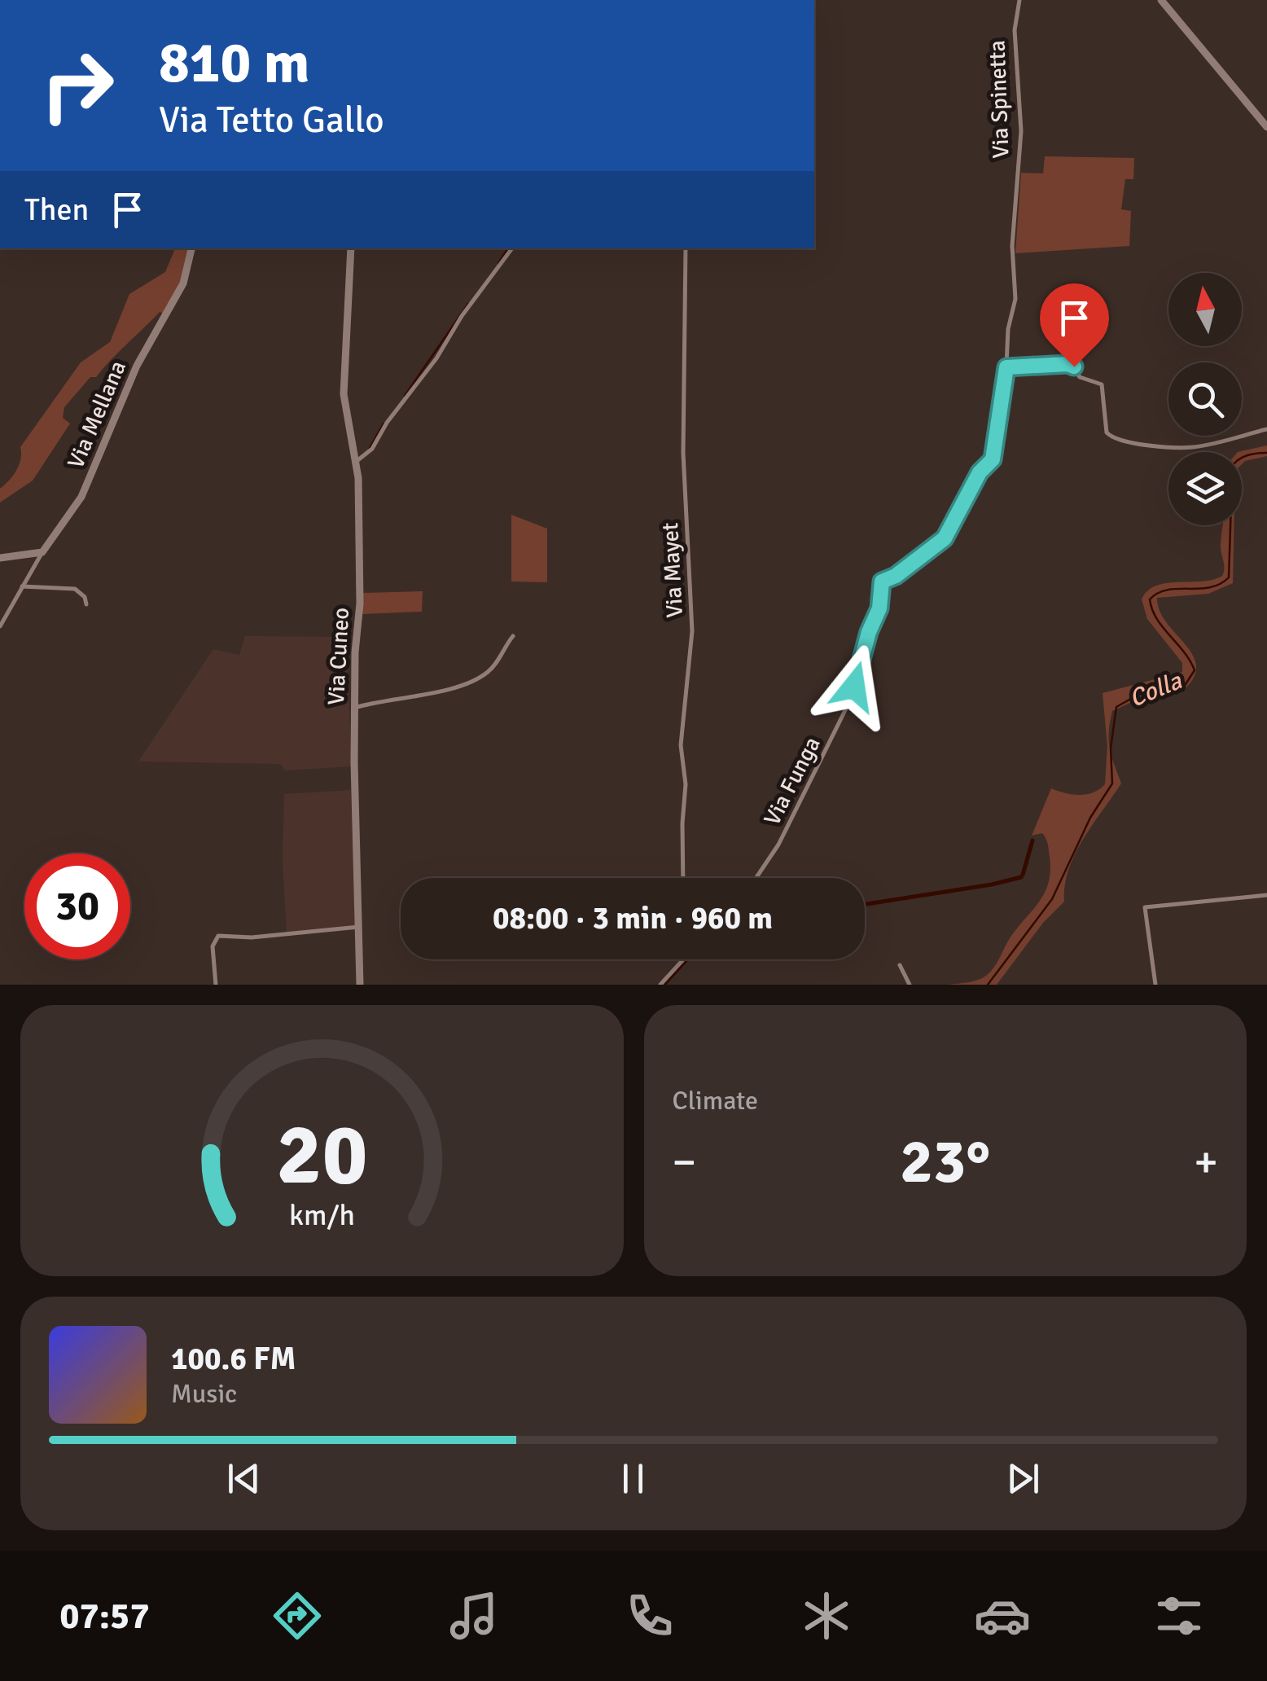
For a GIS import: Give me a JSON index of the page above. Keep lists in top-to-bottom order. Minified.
{"streets":{"street":["Via Spinetta","Via Mellana","Via Mayet","Via Cuneo","Via Funga"]},"crossings":[["Via Spinetta","Via Funga"]],"water":["Colla"],"north":"top","page":{"turn":["810 m","Via Tetto Gallo"],"then":"Then","limit":"30","trip":"08:00 · 3 min · 960 m","tile":"Climate","heat":["−","23°","+"],"song":["100.6 FM","Music"],"tabs":"07:57","gauge":["20","km/h"]}}
